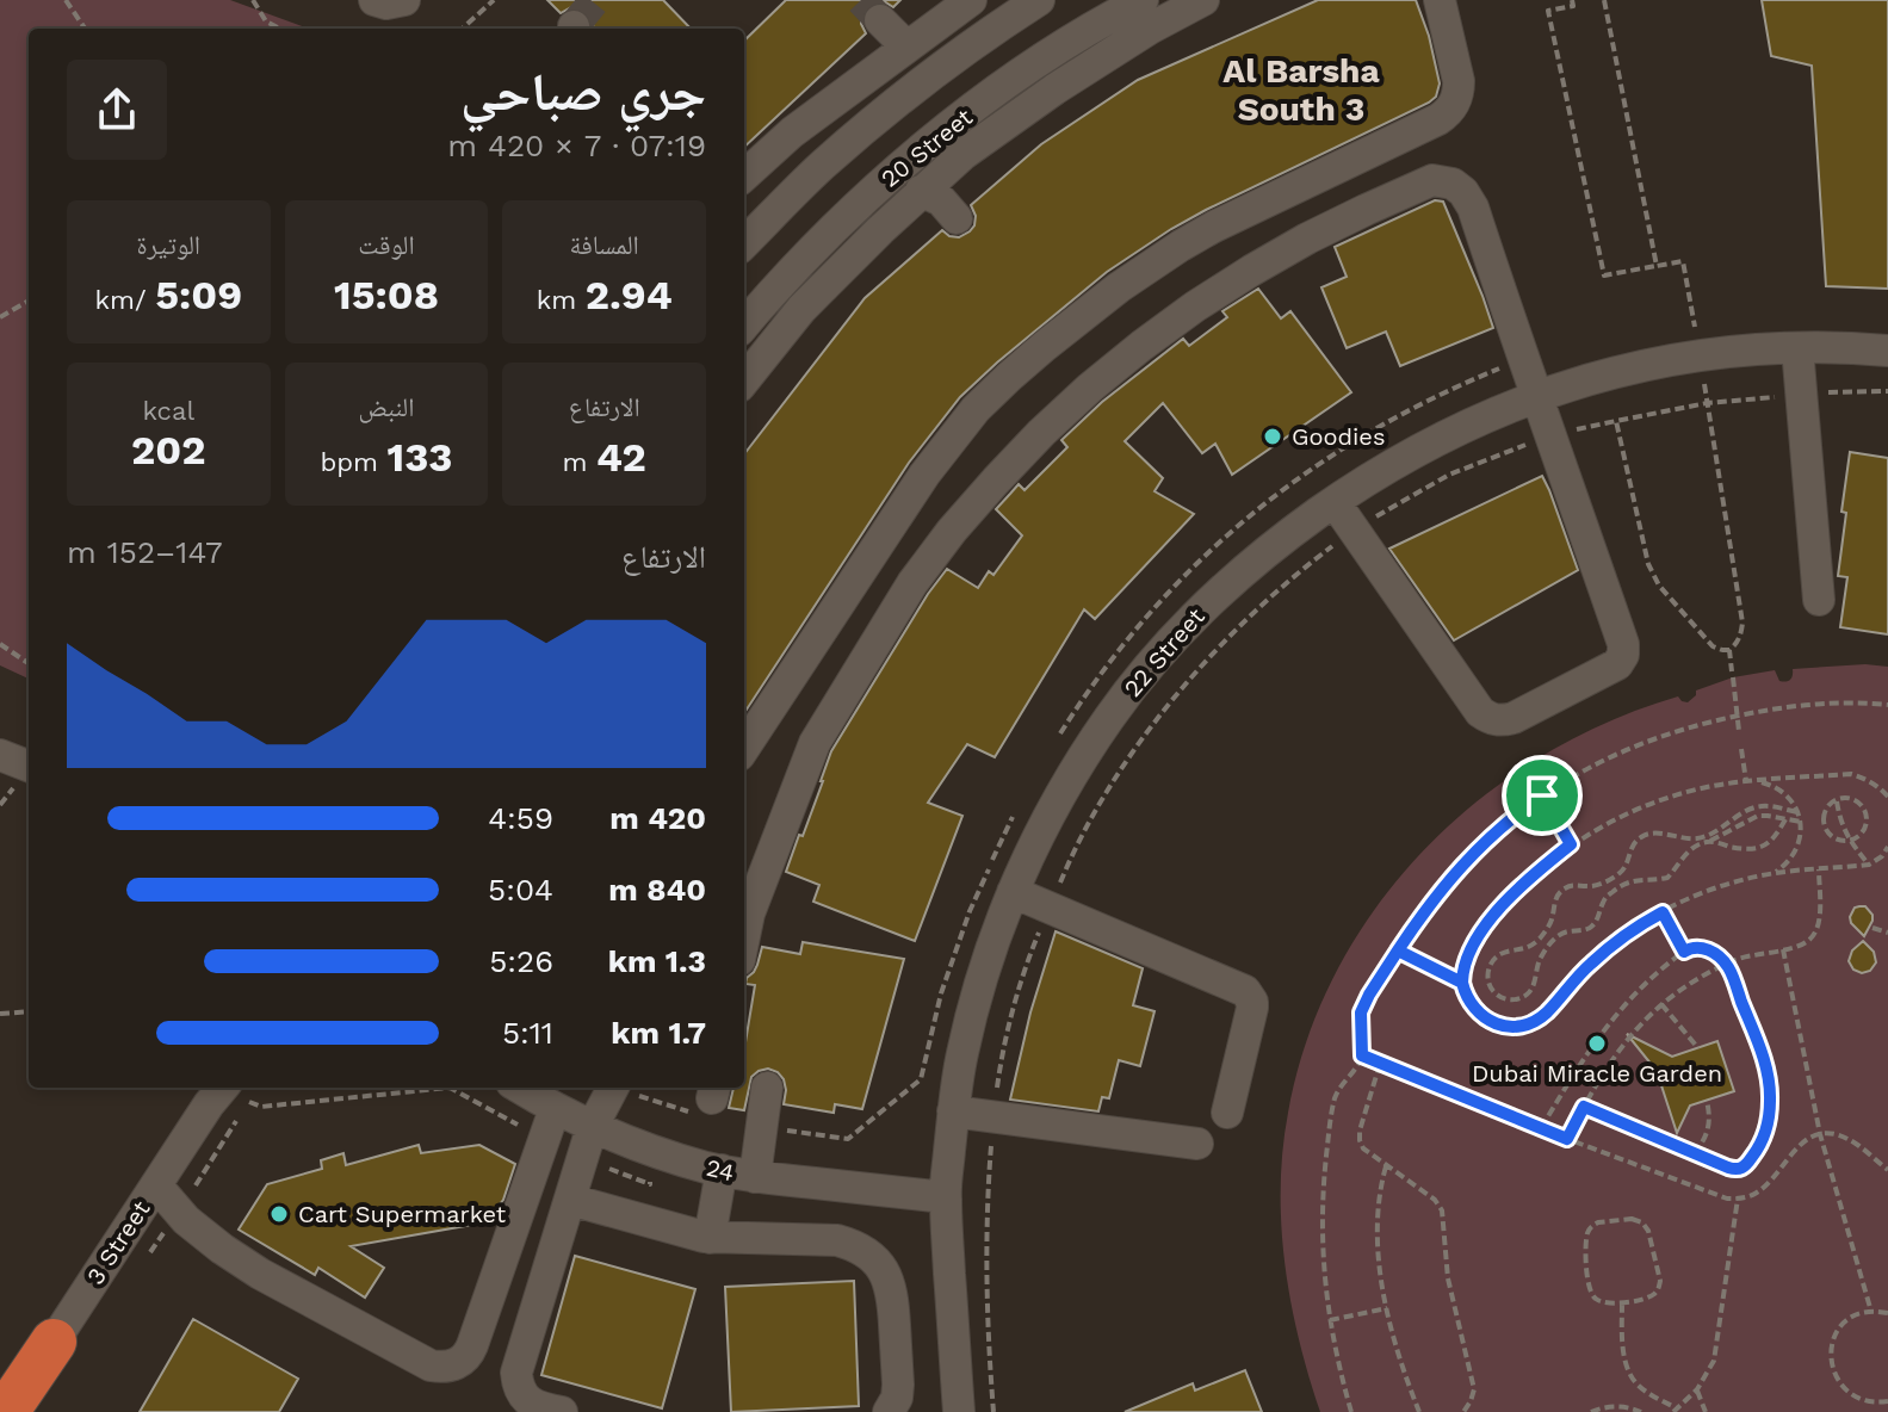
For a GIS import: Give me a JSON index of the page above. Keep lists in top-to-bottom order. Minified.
{"streets":{"street":["20 Street","22 Street","24","3 Street"]},"crossings":[["22 Street","24"]],"districts":["Al Barsha South 3"],"places":["Goodies","Dubai Miracle Garden","Cart Supermarket"],"page":{"heading":["جري صباحي","07:19 · 7 × 420 m"],"stats":[["المسافة","2.94 km"],["الوقت","15:08"],["الوتيرة","5:09 /km"],["الارتفاع","42 m"],["النبض","133 bpm"],["kcal","202"]],"chart":["الارتفاع","147–152 m"],"list":[{"name":"420 m","note":"4:59"},{"name":"840 m","note":"5:04"},{"name":"1.3 km","note":"5:26"},{"name":"1.7 km","note":"5:11"}]}}
